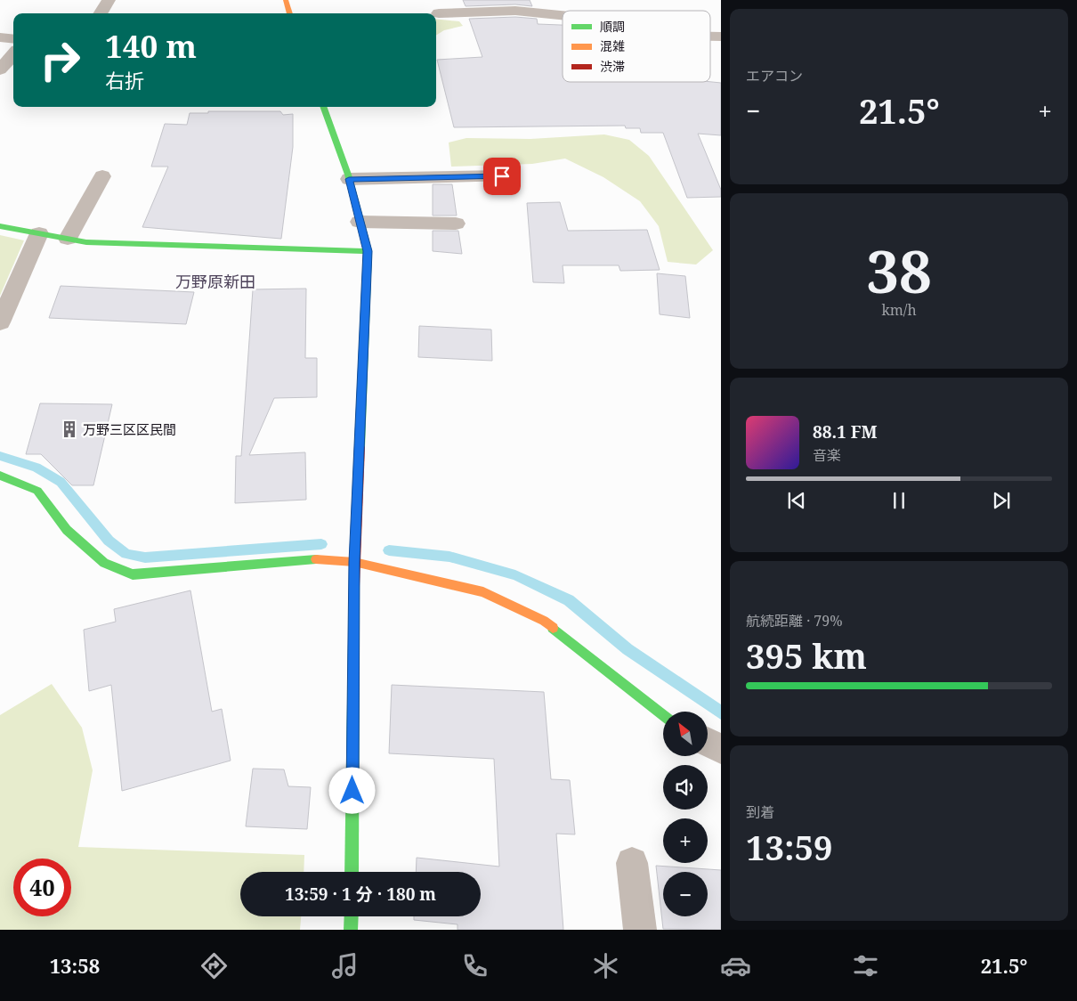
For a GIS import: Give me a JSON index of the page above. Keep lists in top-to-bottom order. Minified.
{"districts":["万野原新田"],"places":{"building":["万野三区区民間"]},"legend":["順調","混雑","渋滞"],"north":"top left","page":{"tile":["エアコン",["38","km/h"],["航続距離 · 79%","395 km"],["到着","13:59"]],"turn":["140 m","右折"],"heat":["−","21.5°","+"],"song":["88.1 FM","音楽"],"map_buttons":["+","−"],"limit":"40","trip":"13:59 · 1 分 · 180 m","tabs":["13:58","21.5°"]}}
